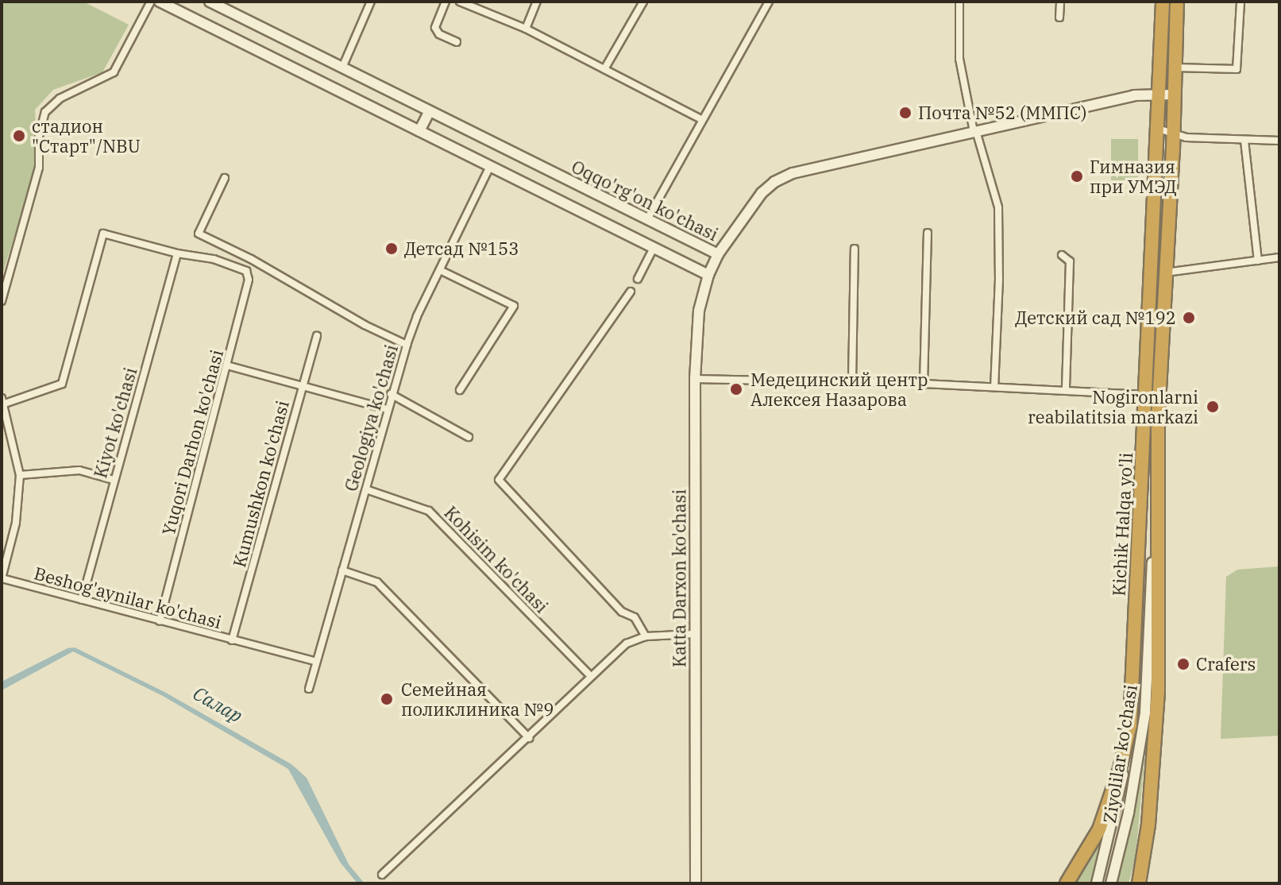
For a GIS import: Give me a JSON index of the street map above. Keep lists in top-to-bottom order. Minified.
{"streets":{"highway":["Kichik Halqa yo'li"],"main road":["Oqqo'rg'on ko'chasi","Katta Darxon ko'chasi","Ziyolilar ko'chasi"],"street":["Geologiya ko'chasi","Kiyot ko'chasi","Yuqori Darhon ko'chasi","Kumushkon ko'chasi","Kohisim ko'chasi","Beshog'aynilar ko'chasi"]},"crossings":[["Oqqo'rg'on ko'chasi","Kichik Halqa yo'li"],["Oqqo'rg'on ko'chasi","Katta Darxon ko'chasi"],["Geologiya ko'chasi","Kohisim ko'chasi"],["Geologiya ko'chasi","Beshog'aynilar ko'chasi"],["Kiyot ko'chasi","Yuqori Darhon ko'chasi"],["Kiyot ko'chasi","Beshog'aynilar ko'chasi"],["Yuqori Darhon ko'chasi","Beshog'aynilar ko'chasi"],["Kumushkon ko'chasi","Beshog'aynilar ko'chasi"],["Kichik Halqa yo'li","Ziyolilar ko'chasi"]],"water":["Салар"],"places":["Почта №52 (ММПС)","стадион \"Старт\"/NBU","Гимназия при УМЭД","Детсад №153","Детский сад №192","Медецинский центр Алексея Назарова","Nogironlarni reabilatitsia markazi","Crafers","Семейная поликлиника №9"]}
